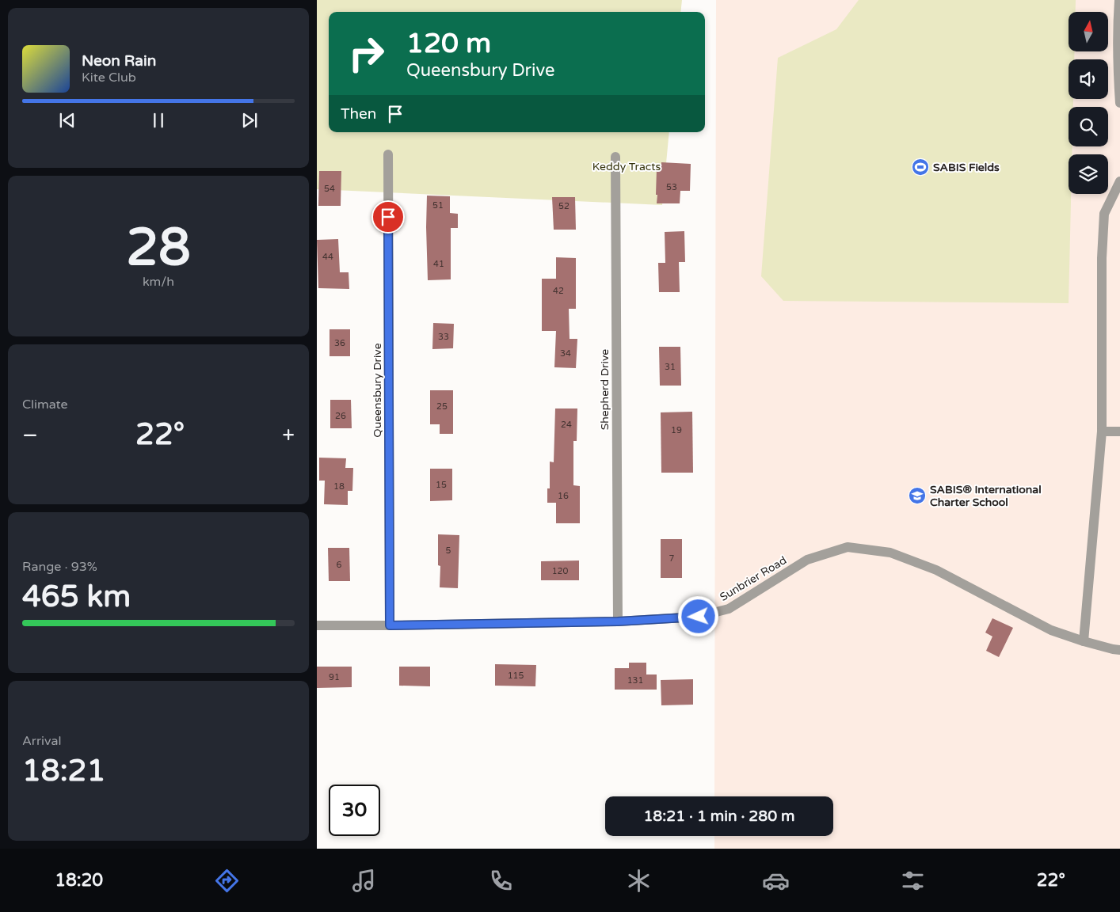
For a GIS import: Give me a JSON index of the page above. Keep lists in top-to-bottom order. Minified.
{"streets":{"street":["Shepherd Drive","Queensbury Drive","Sunbrier Road"]},"crossings":[["Shepherd Drive","Sunbrier Road"],["Queensbury Drive","Sunbrier Road"]],"parks":["Keddy Tracts"],"places":{"sports":["SABIS Fields"],"school or university":["SABIS® International Charter School"]},"house_numbers":["53","54","51","52","44","41","42","33","36","34","31","25","26","24","19","15","18","16","5","7","6","120","115","91","131"],"north":"top","page":{"turn":["120 m","Queensbury Drive"],"song":["Neon Rain","Kite Club"],"then":"Then","tile":[["28","km/h"],"Climate",["Range · 93%","465 km"],["Arrival","18:21"]],"heat":["−","22°","+"],"limit":"30","trip":"18:21 · 1 min · 280 m","tabs":["18:20","22°"]}}
